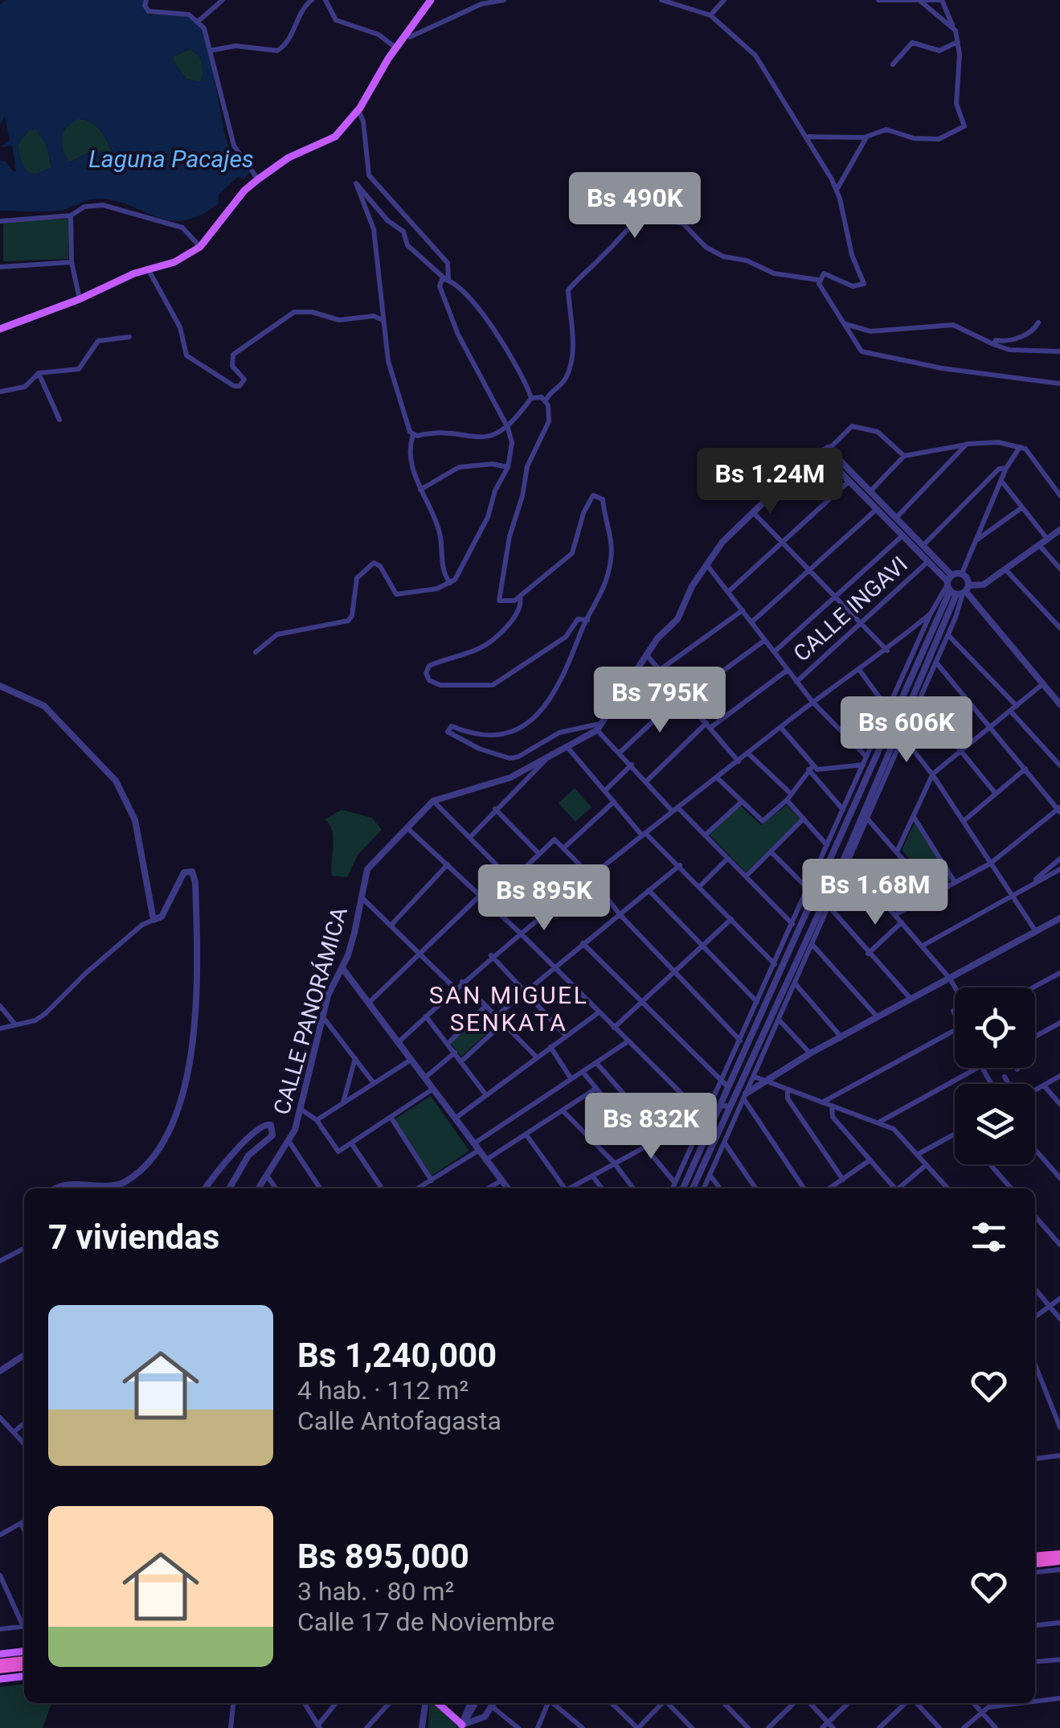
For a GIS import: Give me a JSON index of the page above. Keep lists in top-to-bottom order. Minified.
{"streets":{"street":["CALLE INGAVI","CALLE PANORÁMICA"]},"districts":["SAN MIGUEL SENKATA"],"water":["Laguna Pacajes"],"page":{"price":["Bs 490K","Bs 1.24M","Bs 795K","Bs 606K","Bs 1.68M","Bs 895K","Bs 832K"],"heading":"7 viviendas","list":[{"name":"Bs 1,240,000","note":"4 hab. · 112 m² · Calle Antofagasta"},{"name":"Bs 895,000","note":"3 hab. · 80 m² · Calle 17 de Noviembre"}]}}
